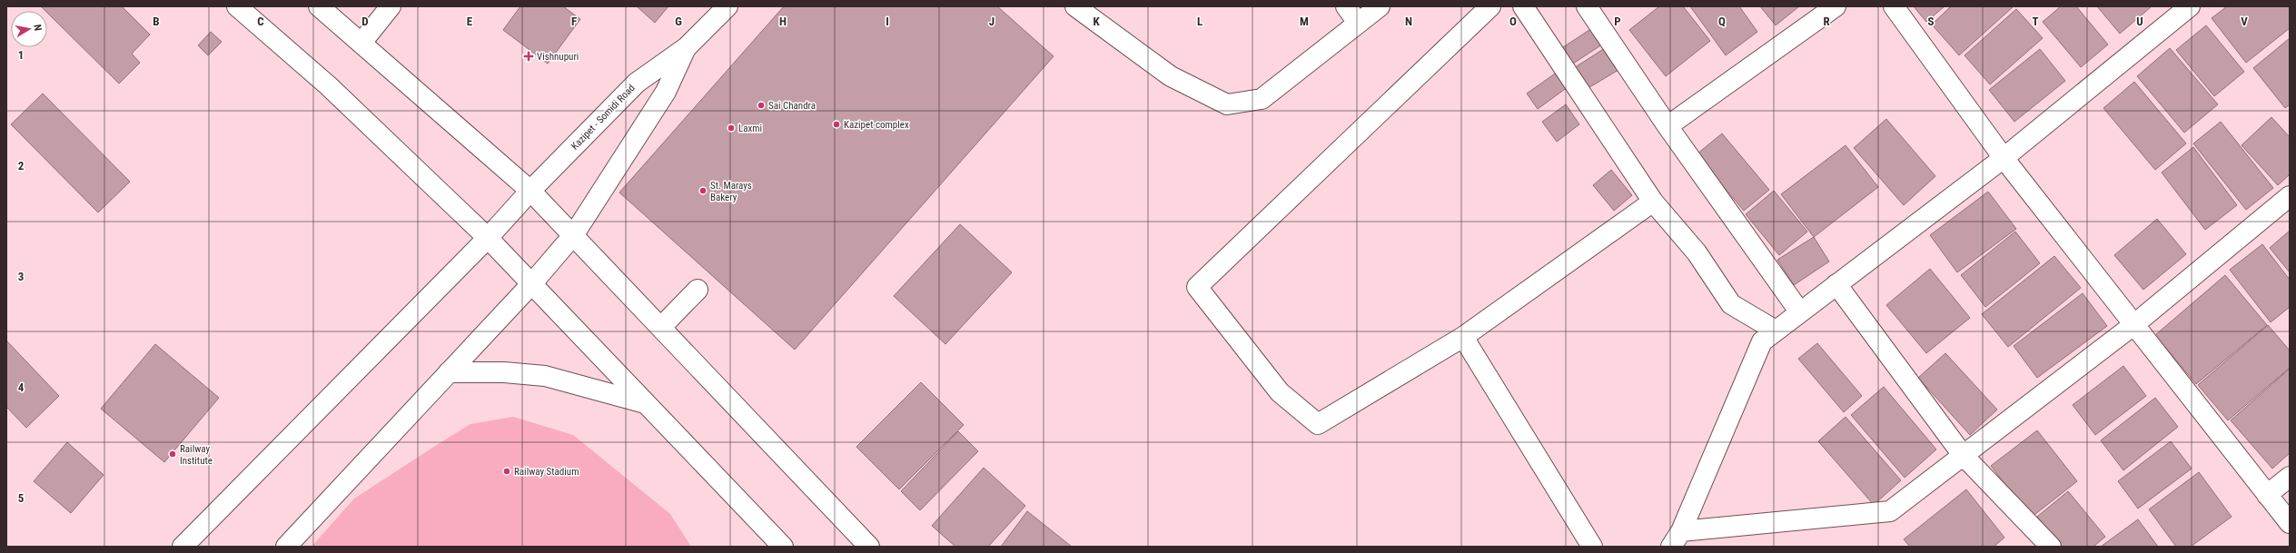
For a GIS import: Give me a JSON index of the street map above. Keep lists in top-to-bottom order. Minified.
{"streets":{"main road":["Kazipet - Somidi Road"]},"places":{"health":["Vishnupuri"],"other":["Sai Chandra","Kazipet complex","Laxmi","St. Marays Bakery","Railway Institute","Railway Stadium"]},"north":"right","grid":{"columns":["B","C","D","E","F","G","H","I","J","K","L","M","N","O","P","Q","R","S","T","U","V"],"rows":["1","2","3","4","5"]}}
